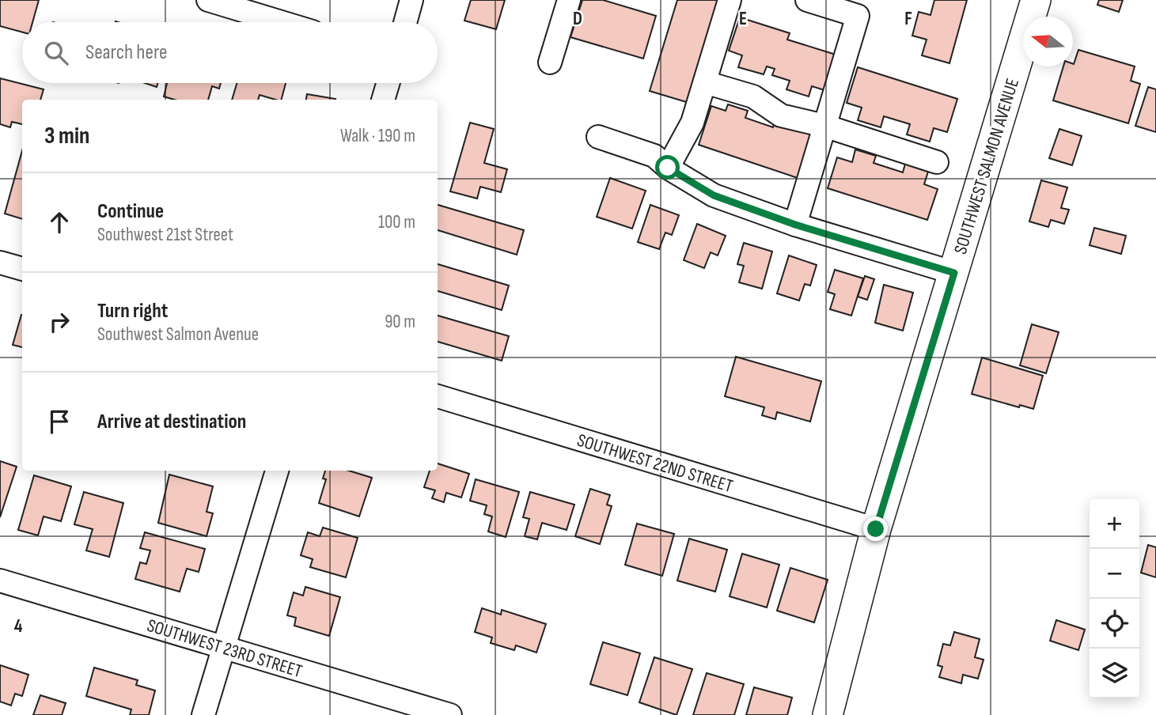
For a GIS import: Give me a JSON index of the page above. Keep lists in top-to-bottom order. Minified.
{"streets":{"main road":["SOUTHWEST SALMON AVENUE"],"street":["SOUTHWEST 22ND STREET","SOUTHWEST 23RD STREET"]},"crossings":[["SOUTHWEST SALMON AVENUE","SOUTHWEST 22ND STREET"]],"north":"left","page":{"search":"Search here","heading":["3 min","Walk · 190 m"],"list":[["Continue","Southwest 21st Street","100 m"],["Turn right","Southwest Salmon Avenue","90 m"],"Arrive at destination"],"map_buttons":["+","−"]},"grid":{"columns":["D","E","F"],"rows":["4"]}}
